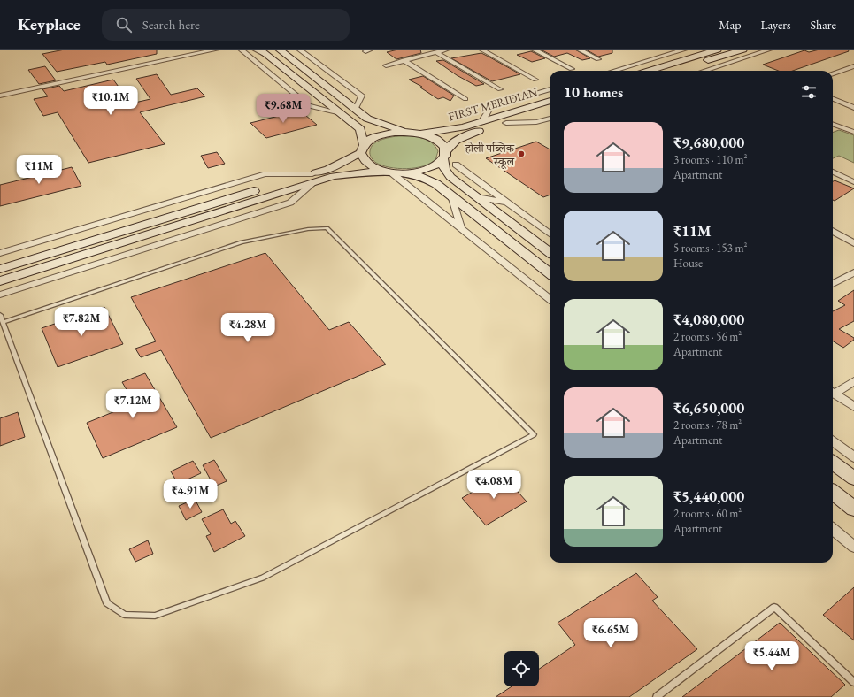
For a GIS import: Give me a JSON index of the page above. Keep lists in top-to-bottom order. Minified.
{"streets":{"street":["FIRST MERIDIAN"]},"places":["होली पब्लिक स्कूल"],"page":{"header":"Keyplace","search":"Search here","nav":["Map","Layers","Share"],"heading":"10 homes","price":["₹10.1M","₹9.68M","₹11M","₹7.82M","₹4.28M","₹7.12M","₹4.08M","₹4.91M","₹6.65M","₹5.44M"],"list":[{"name":"₹9,680,000","note":"3 rooms · 110 m² · Apartment"},{"name":"₹11M","note":"5 rooms · 153 m² · House"},{"name":"₹4,080,000","note":"2 rooms · 56 m² · Apartment"},{"name":"₹6,650,000","note":"2 rooms · 78 m² · Apartment"},{"name":"₹5,440,000","note":"2 rooms · 60 m² · Apartment"}]}}
